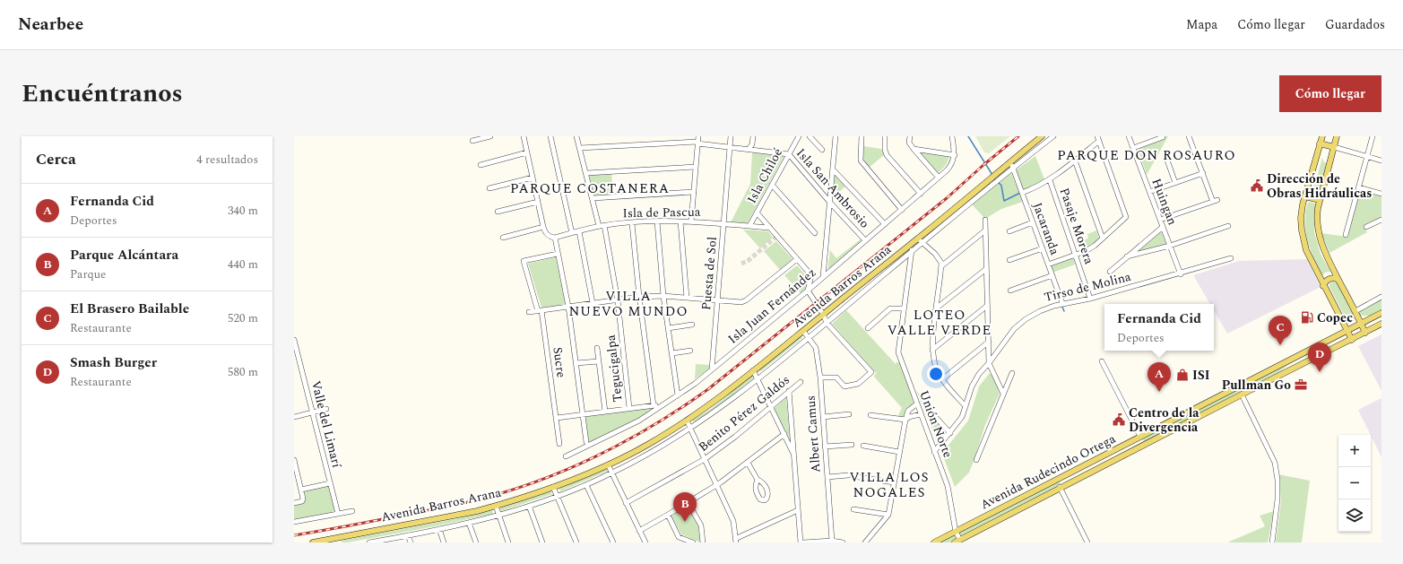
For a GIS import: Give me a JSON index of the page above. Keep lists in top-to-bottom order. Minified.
{"streets":{"main road":["Avenida Barros Arana","Avenida Rudecindo Ortega"],"street":["Isla Chiloé","Isla San Ambrosio","Huingan","Isla de Pascua","Pasaje Morera","Jacaranda","Puesta de Sol","Tirso de Molina","Isla Juan Fernández","Sucre","Tegucigalpa","Benito Pérez Galdós","Valle del Limarí","Unión Norte","Albert Camus"]},"crossings":[["Isla Chiloé","Isla San Ambrosio"],["Isla Chiloé","Isla de Pascua"],["Isla San Ambrosio","Puesta de Sol"],["Isla San Ambrosio","Isla Juan Fernández"],["Isla San Ambrosio","Tegucigalpa"],["Huingan","Tirso de Molina"],["Isla de Pascua","Puesta de Sol"],["Isla de Pascua","Tegucigalpa"],["Pasaje Morera","Tirso de Molina"],["Jacaranda","Avenida Barros Arana"],["Jacaranda","Tirso de Molina"],["Puesta de Sol","Isla Juan Fernández"],["Avenida Barros Arana","Unión Norte"],["Avenida Barros Arana","Albert Camus"],["Tirso de Molina","Unión Norte"],["Unión Norte","Avenida Rudecindo Ortega"]],"districts":["PARQUE DON ROSAURO","PARQUE COSTANERA","VILLA NUEVO MUNDO","LOTEO VALLE VERDE","VILLA LOS NOGALES"],"places":{"public building":["Dirección de Obras Hidráulicas","Centro de la Divergencia"],"fuel station":["Copec"],"shop":["ISI"],"office":["Pullman Go"]},"page":{"header":"Nearbee","nav":["Mapa","Cómo llegar","Guardados"],"title":"Encuéntranos","buttons":"Cómo llegar","heading":["Cerca","4 resultados"],"list":[{"mark":"A","name":"Fernanda Cid","note":"Deportes","value":"340 m"},{"mark":"B","name":"Parque Alcántara","note":"Parque","value":"440 m"},{"mark":"C","name":"El Brasero Bailable","note":"Restaurante","value":"520 m"},{"mark":"D","name":"Smash Burger","note":"Restaurante","value":"580 m"}],"popup":["Fernanda Cid","Deportes"],"pins":["C","D","A","B"],"map_buttons":["+","−"]}}
